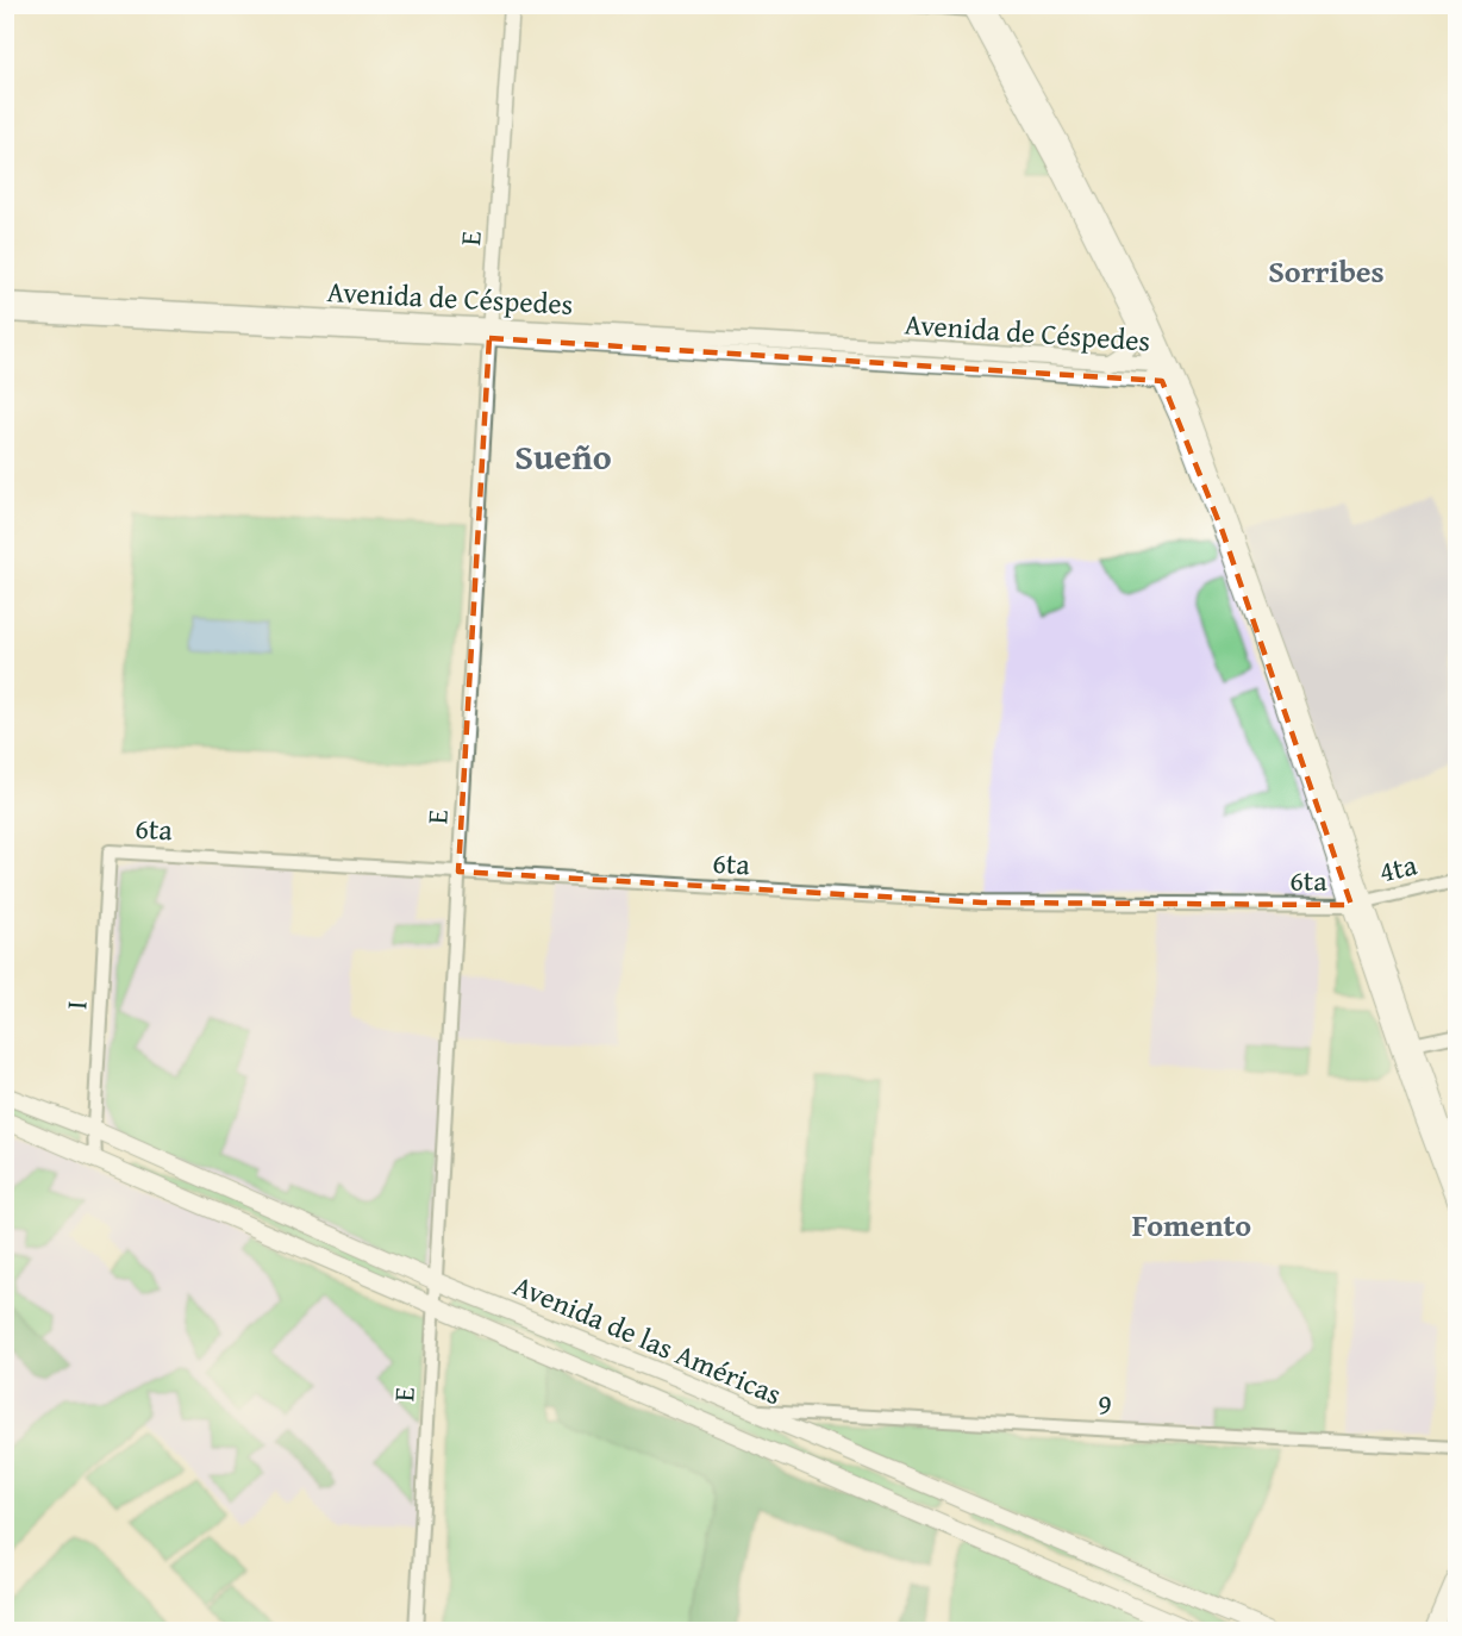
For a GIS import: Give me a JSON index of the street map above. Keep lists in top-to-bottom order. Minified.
{"streets":{"main road":["E","Avenida de Céspedes","Avenida de las Américas"],"street":["6ta","4ta","I","9"]},"crossings":[["E","Avenida de Céspedes"],["E","6ta"],["E","Avenida de las Américas"],["6ta","4ta"],["6ta","I"],["I","Avenida de las Américas"],["Avenida de las Américas","9"]],"districts":["Sorribes","Sueño","Fomento"]}
